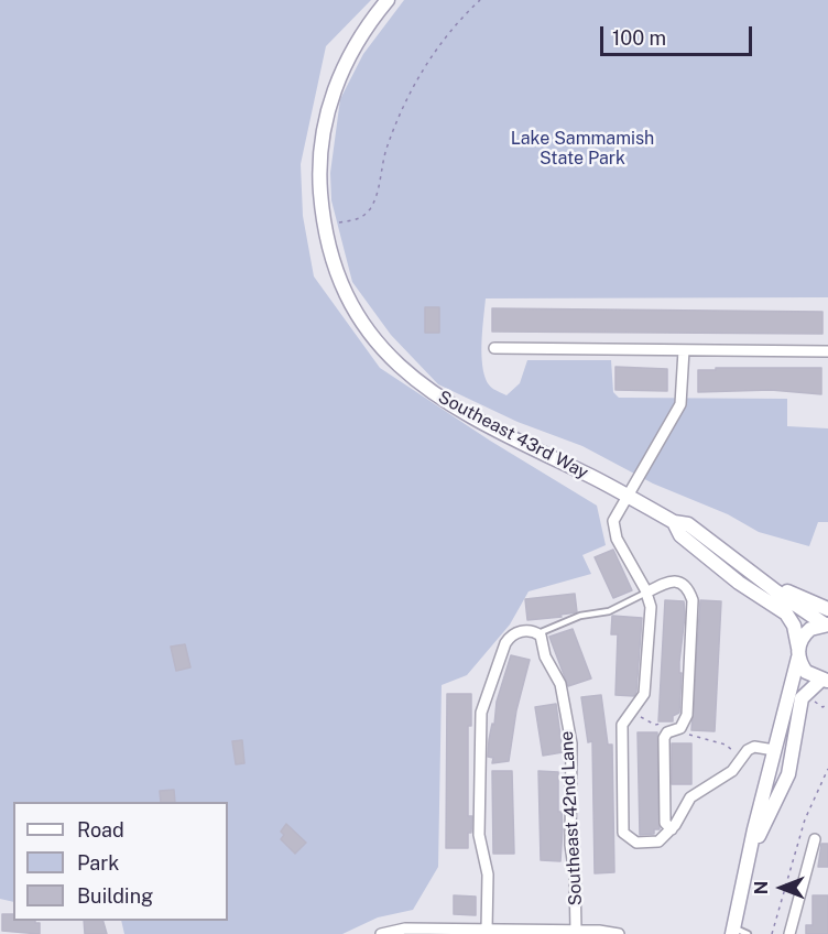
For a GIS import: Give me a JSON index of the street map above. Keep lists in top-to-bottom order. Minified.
{"streets":{"main road":["Southeast 43rd Way"],"street":["Southeast 42nd Lane"]},"parks":["Lake Sammamish State Park"],"legend":["Road","Park","Building"],"scale_bar":"100 m","north":"left"}
